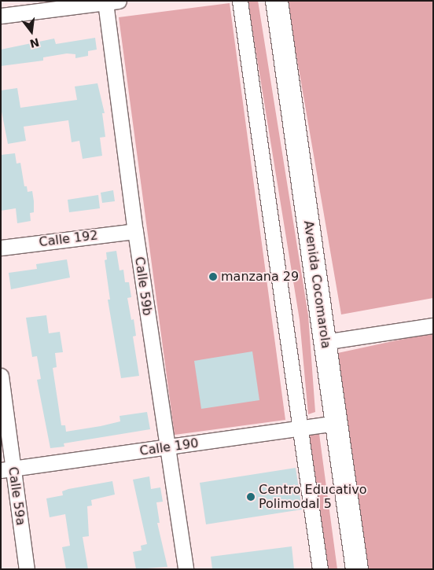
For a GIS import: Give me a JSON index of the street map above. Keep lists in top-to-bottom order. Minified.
{"streets":{"main road":["Avenida Cocomarola"],"street":["Calle 192","Calle 59b","Calle 190","Calle 59a"]},"crossings":[["Calle 192","Calle 59b"],["Avenida Cocomarola","Calle 190"],["Calle 59b","Calle 190"],["Calle 190","Calle 59a"]],"places":["manzana 29","Centro Educativo Polimodal 5"],"north":"bottom"}
